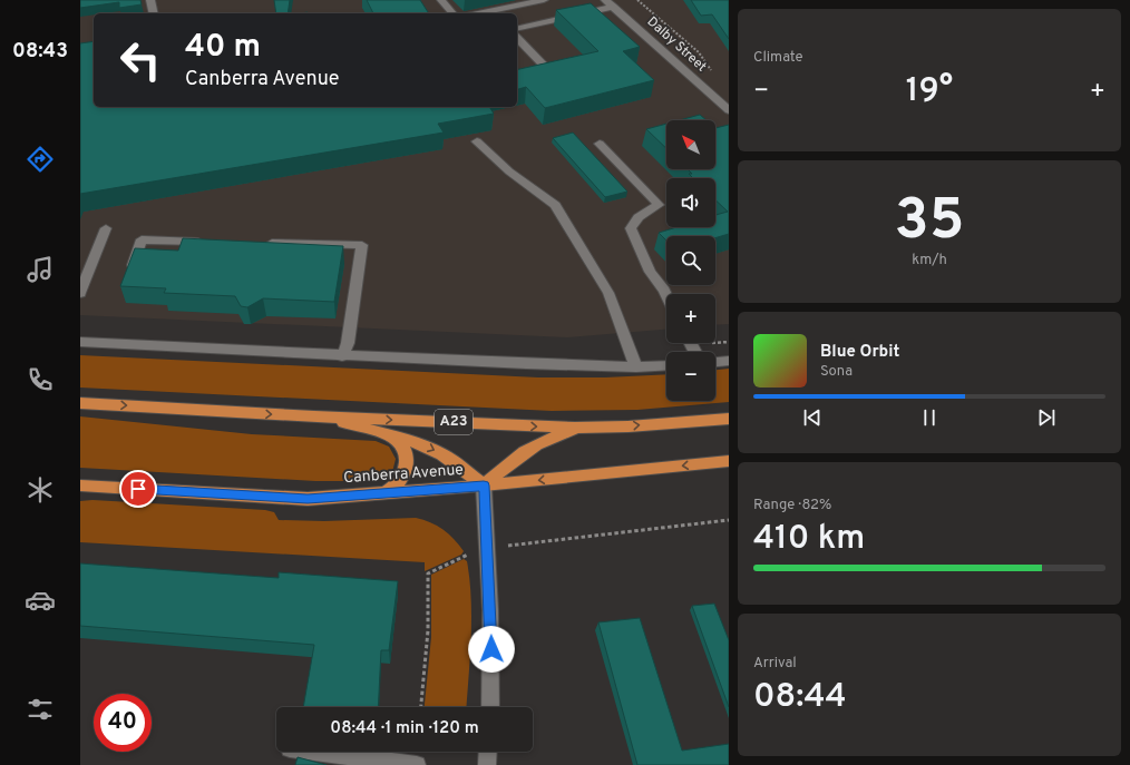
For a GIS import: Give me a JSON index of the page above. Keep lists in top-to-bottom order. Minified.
{"streets":{"highway":["A23","Canberra Avenue"],"street":["Dalby Street"]},"north":"top left","page":{"tabs":"08:43","tile":["Climate",["35","km/h"],["Range · 82%","410 km"],["Arrival","08:44"]],"turn":["40 m","Canberra Avenue"],"heat":["−","19°","+"],"map_buttons":["+","−"],"song":["Blue Orbit","Sona"],"limit":"40","trip":"08:44 · 1 min · 120 m"}}
